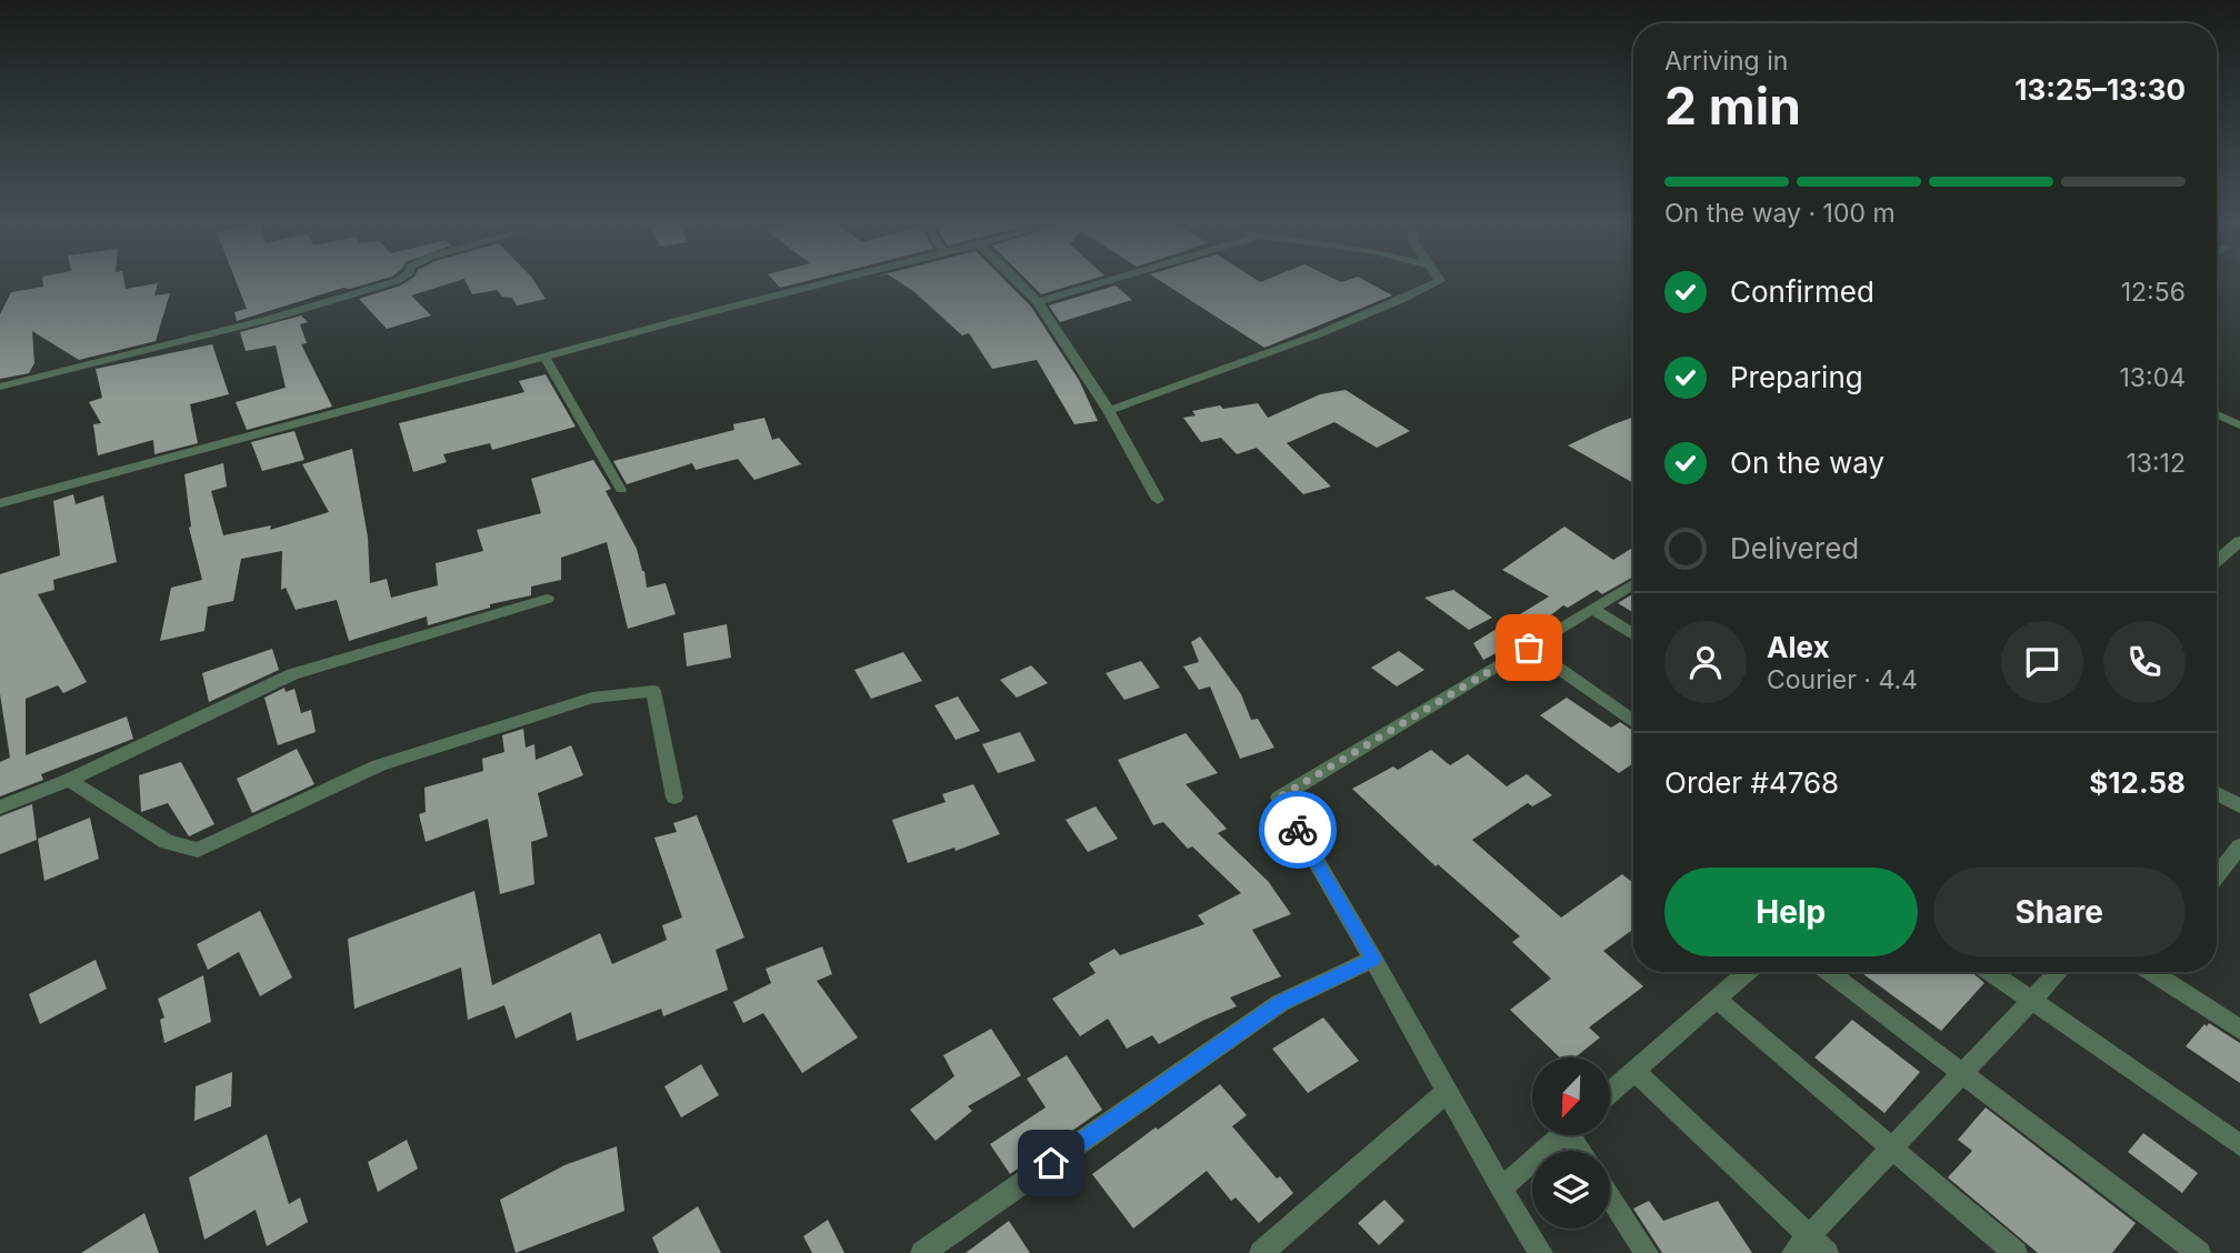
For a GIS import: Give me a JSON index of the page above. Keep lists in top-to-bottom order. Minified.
{"north":"bottom left","page":{"heading":["2 min","Arriving in","13:25–13:30"],"panel":["Alex","Courier · 4.4","Order #4768","$12.58"],"bar":"On the way · 100 m","list":[["Confirmed","12:56"],["Preparing","13:04"],["On the way","13:12"],"Delivered"],"buttons":["Help","Share"]}}
